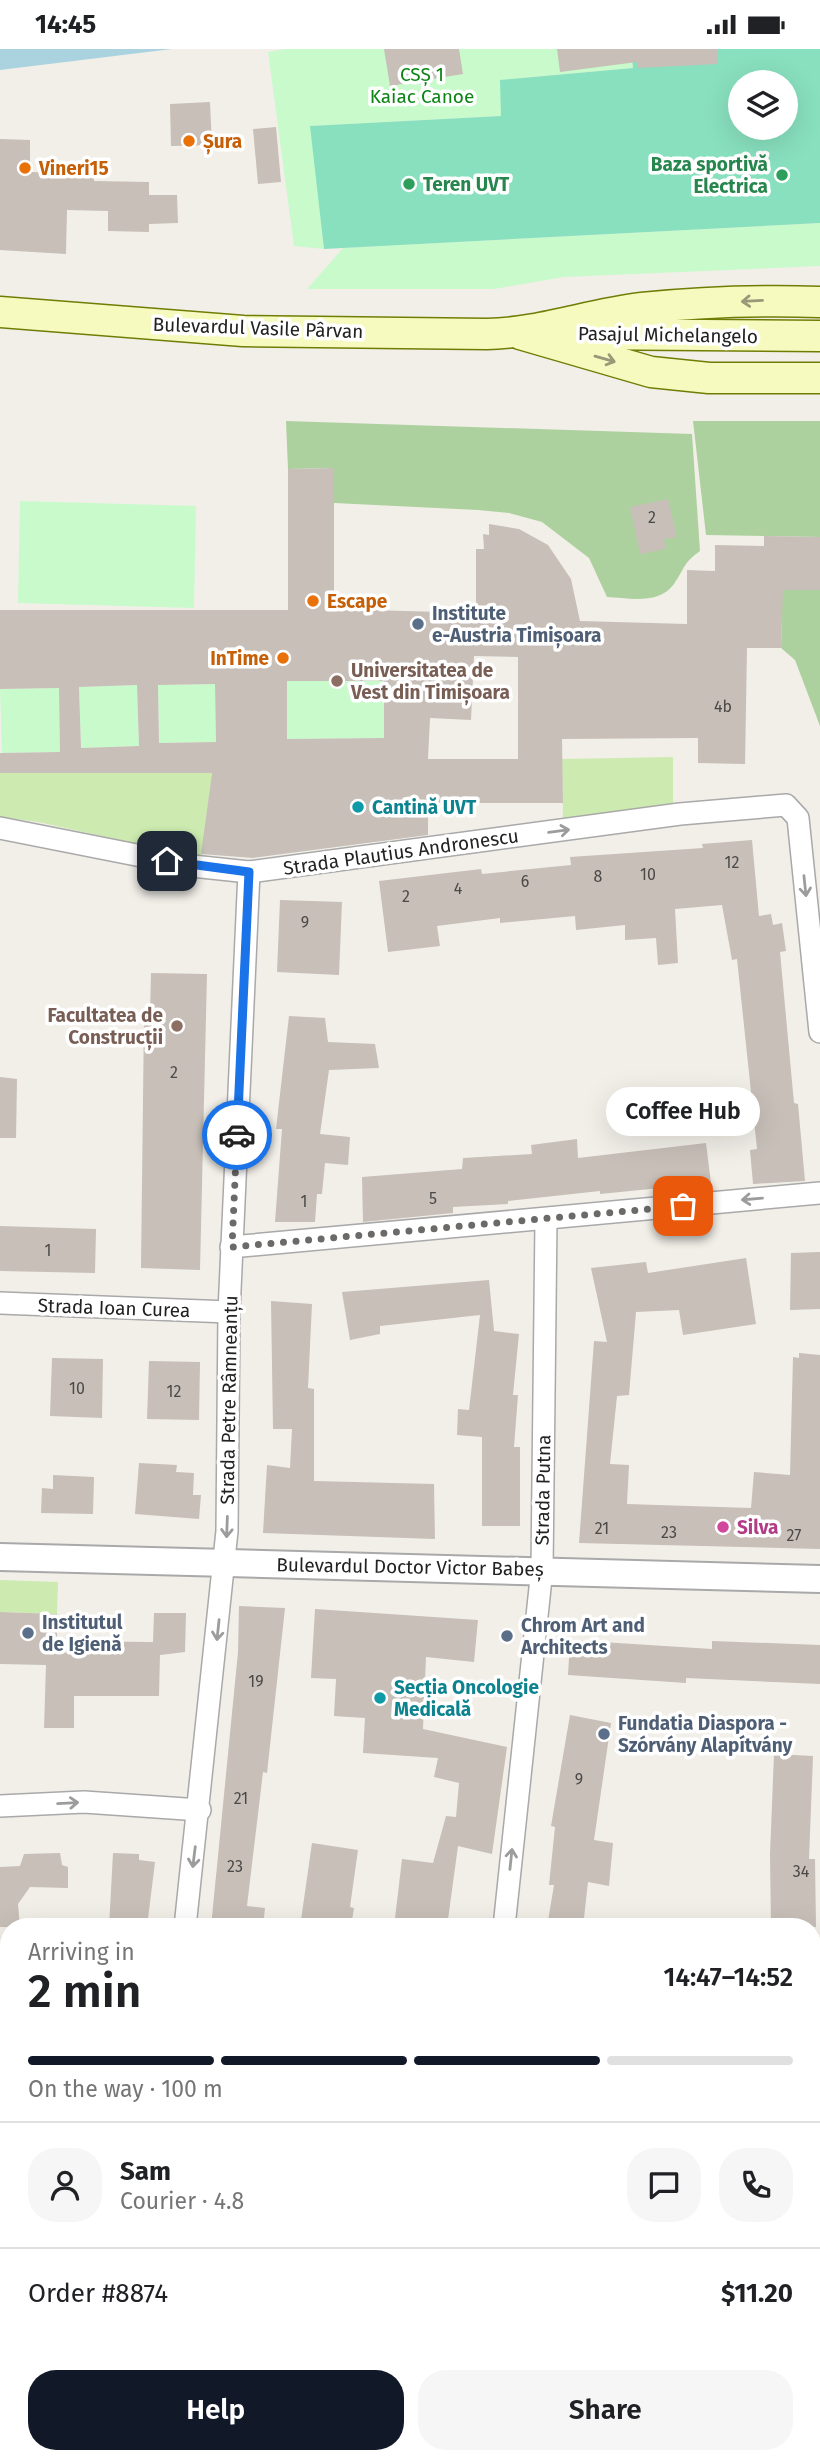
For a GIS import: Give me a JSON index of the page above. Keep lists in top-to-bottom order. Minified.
{"streets":{"main road":["Bulevardul Vasile Pârvan","Pasajul Michelangelo"],"street":["Strada Plautius Andronescu","Strada Ioan Curea","Strada Petre Râmneanțu","Strada Putna","Bulevardul Doctor Victor Babeș"]},"crossings":[["Bulevardul Vasile Pârvan","Pasajul Michelangelo"],["Strada Plautius Andronescu","Strada Petre Râmneanțu"],["Strada Ioan Curea","Strada Petre Râmneanțu"],["Strada Petre Râmneanțu","Bulevardul Doctor Victor Babeș"],["Strada Putna","Bulevardul Doctor Victor Babeș"]],"one_way":["Strada Petre Râmneanțu","Strada Putna"],"parks":["CSȘ 1 Kaiac Canoe"],"places":["Șura","Vineri15","Baza sportivă Electrica","Teren UVT","Escape","Institute e-Austria Timișoara","InTime","Universitatea de Vest din Timișoara","Cantină UVT","Facultatea de Construcții","Coffee Hub","Silva","Institutul de Igienă","Chrom Art and Architects","Secția Oncologie Medicală","Fundatia Diaspora - Szórvány Alapítvány"],"house_numbers":["2","4b","12","10","8","6","4","2","9","2","5","1","1","10","12","21","23","27","19","9","21","23","34"],"page":{"status":"14:45","bubble":"Coffee Hub","heading":["2 min","Arriving in","14:47–14:52"],"panel":["Sam","Courier · 4.8","Order #8874","$11.20"],"bar":"On the way · 100 m","buttons":["Help","Share"]}}
